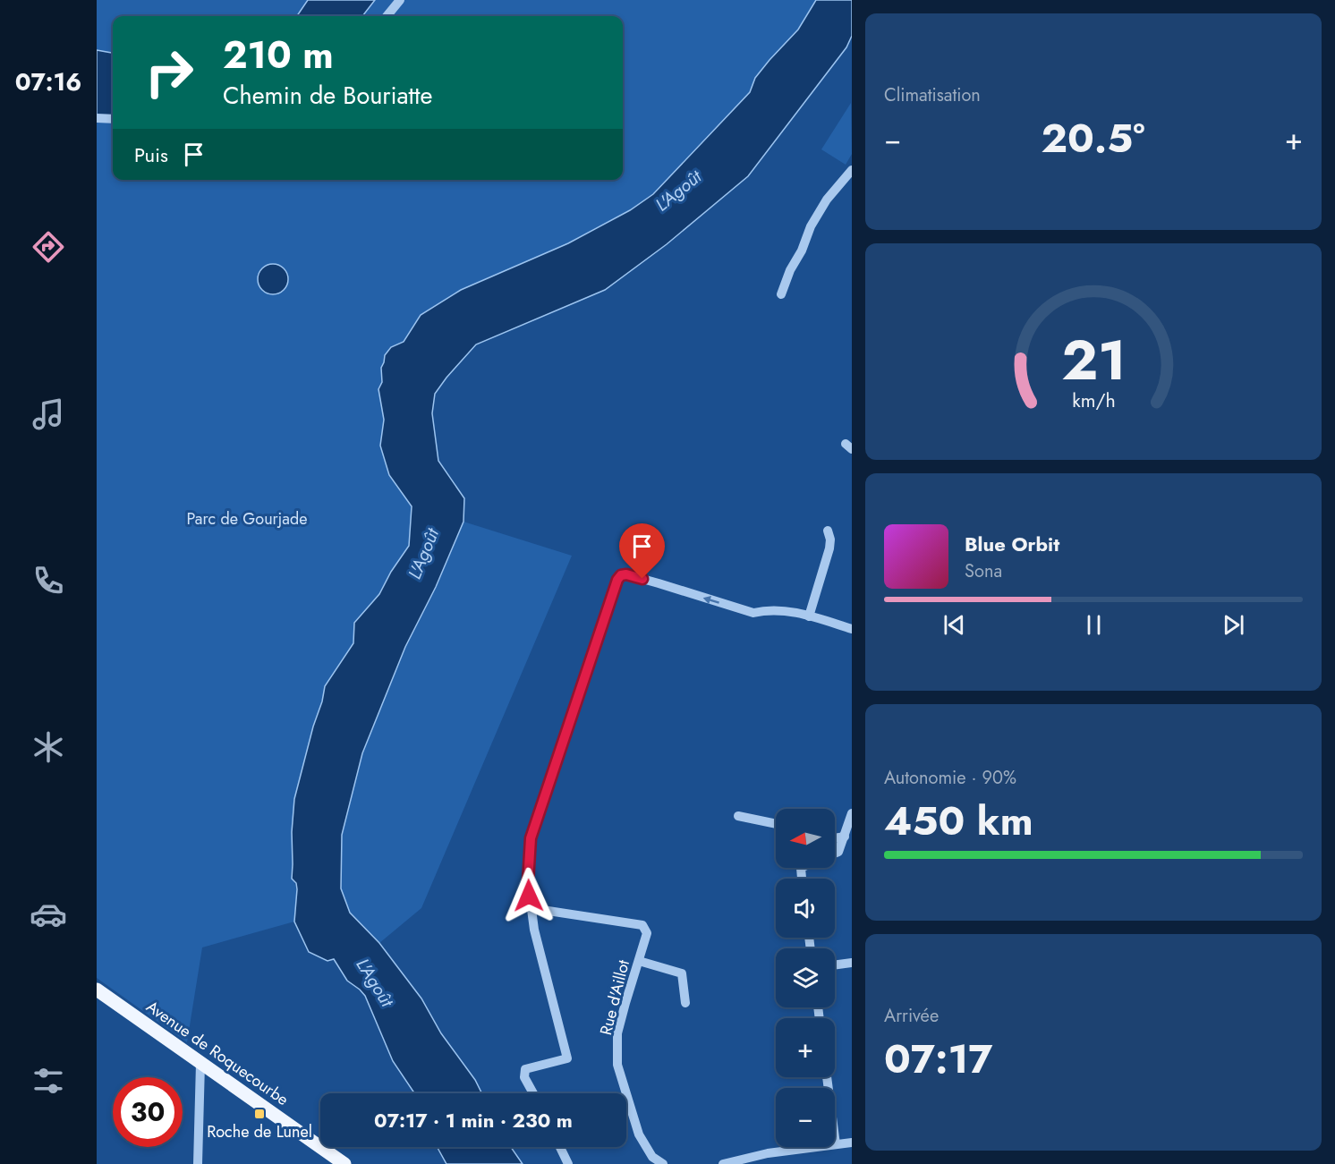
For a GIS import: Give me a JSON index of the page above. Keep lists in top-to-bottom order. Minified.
{"streets":{"main road":["Avenue de Roquecourbe"],"street":["Rue d'Aillot"]},"water":["L'Agoût"],"parks":["Parc de Gourjade"],"places":{"transit":["Roche de Lunel"]},"north":"left","page":{"tabs":"07:16","tile":["Climatisation",["Autonomie · 90%","450 km"],["Arrivée","07:17"]],"turn":["210 m","Chemin de Bouriatte"],"heat":["−","20.5°","+"],"then":"Puis","song":["Blue Orbit","Sona"],"map_buttons":["+","−"],"limit":"30","trip":"07:17 · 1 min · 230 m","gauge":["21","km/h"]}}
